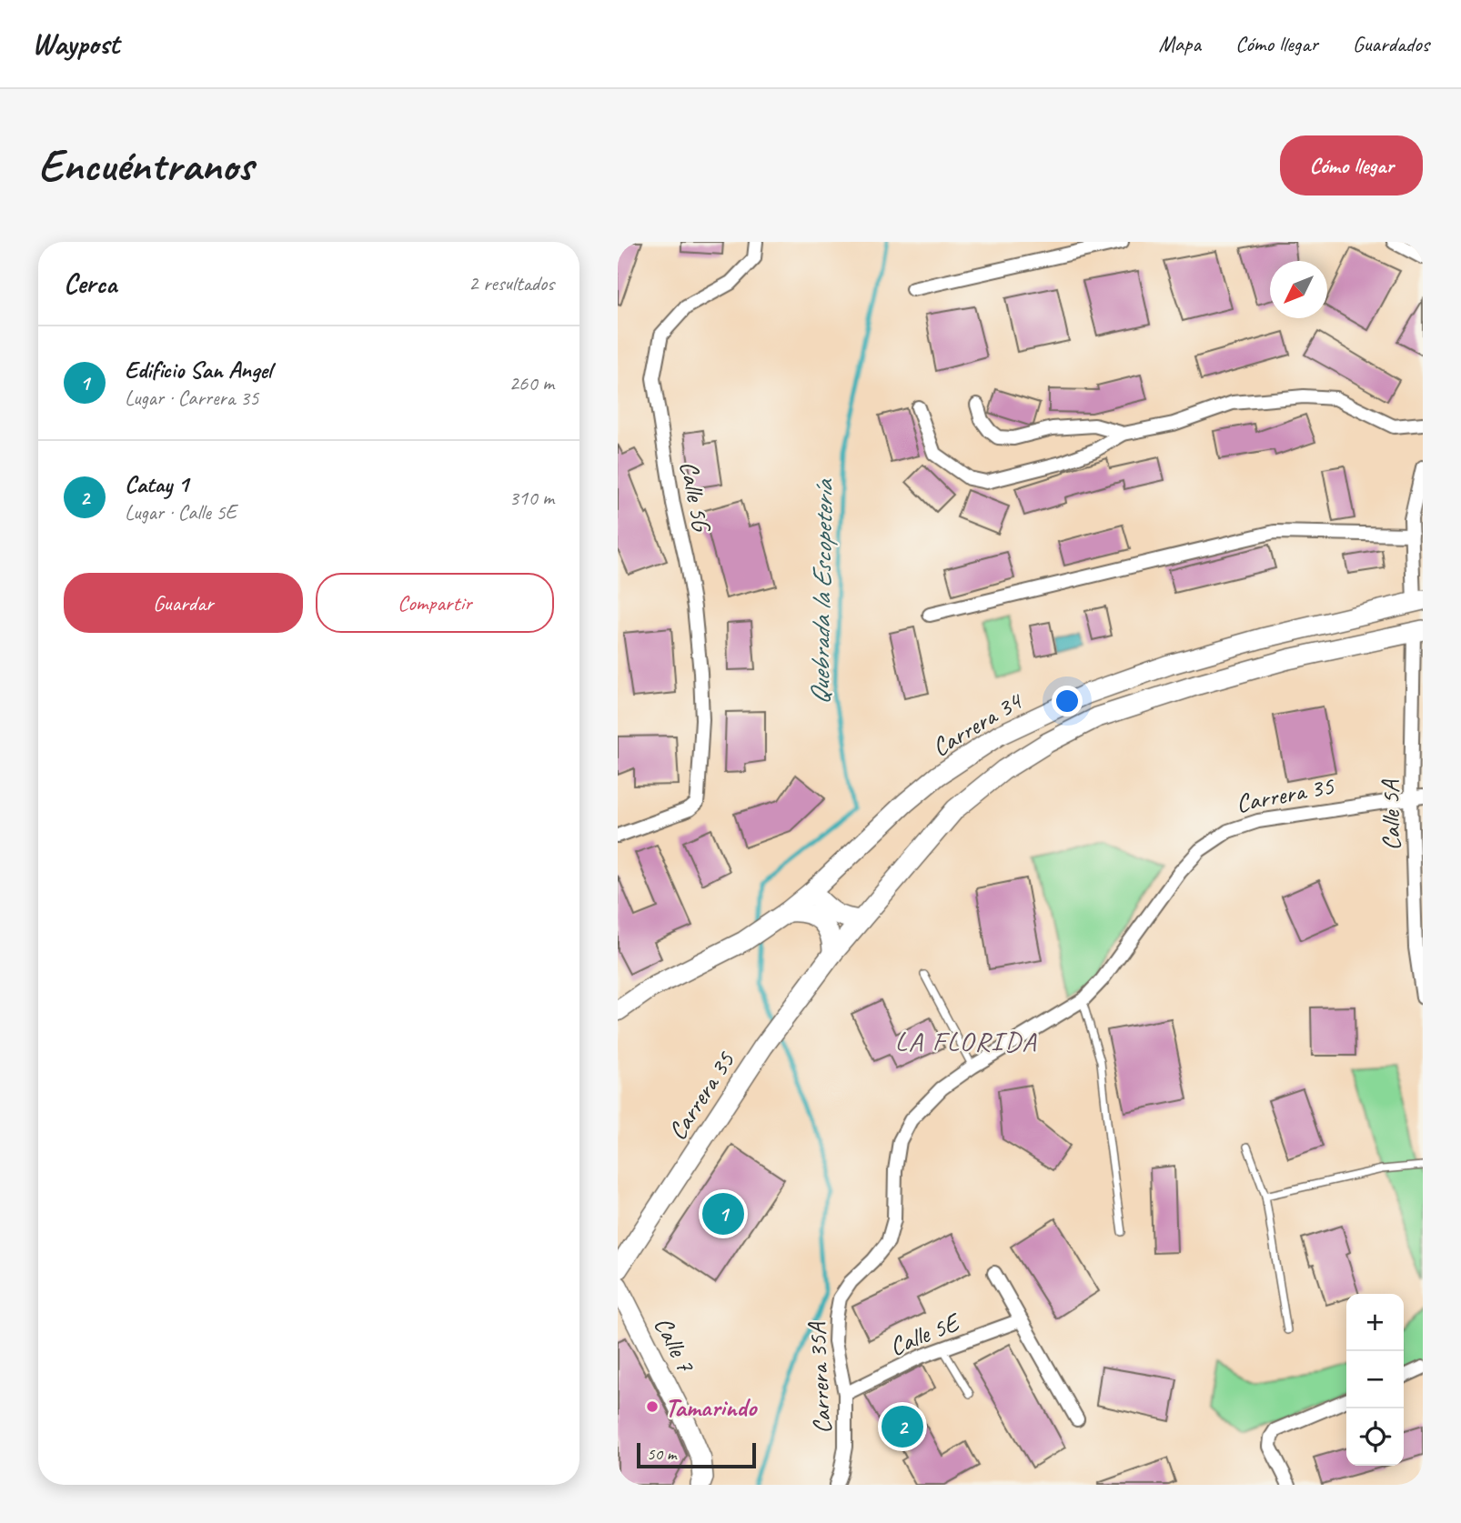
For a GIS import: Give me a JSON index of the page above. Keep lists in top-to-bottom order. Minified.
{"streets":{"street":["Calle 5G","Carrera 34","Carrera 35","Calle 5A","Calle 5E","Calle 7","Carrera 35A"]},"crossings":[["Carrera 34","Carrera 35"],["Carrera 34","Calle 5A"],["Carrera 35","Calle 5A"],["Carrera 35","Carrera 35A"],["Calle 5E","Carrera 35A"]],"districts":["LA FLORIDA"],"water":["Quebrada la Escopetería"],"places":["Tamarindo"],"scale_bar":"50 m","north":"bottom left","page":{"header":"Waypost","nav":["Mapa","Cómo llegar","Guardados"],"buttons":["Cómo llegar",["Guardar","Compartir"]],"title":"Encuéntranos","heading":["Cerca","2 resultados"],"list":[{"mark":"1","name":"Edificio San Angel","note":"Lugar · Carrera 35","value":"260 m"},{"mark":"2","name":"Catay 1","note":"Lugar · Calle 5E","value":"310 m"}],"pins":["1","2"],"map_buttons":["+","−"],"scale":"50 m"}}
